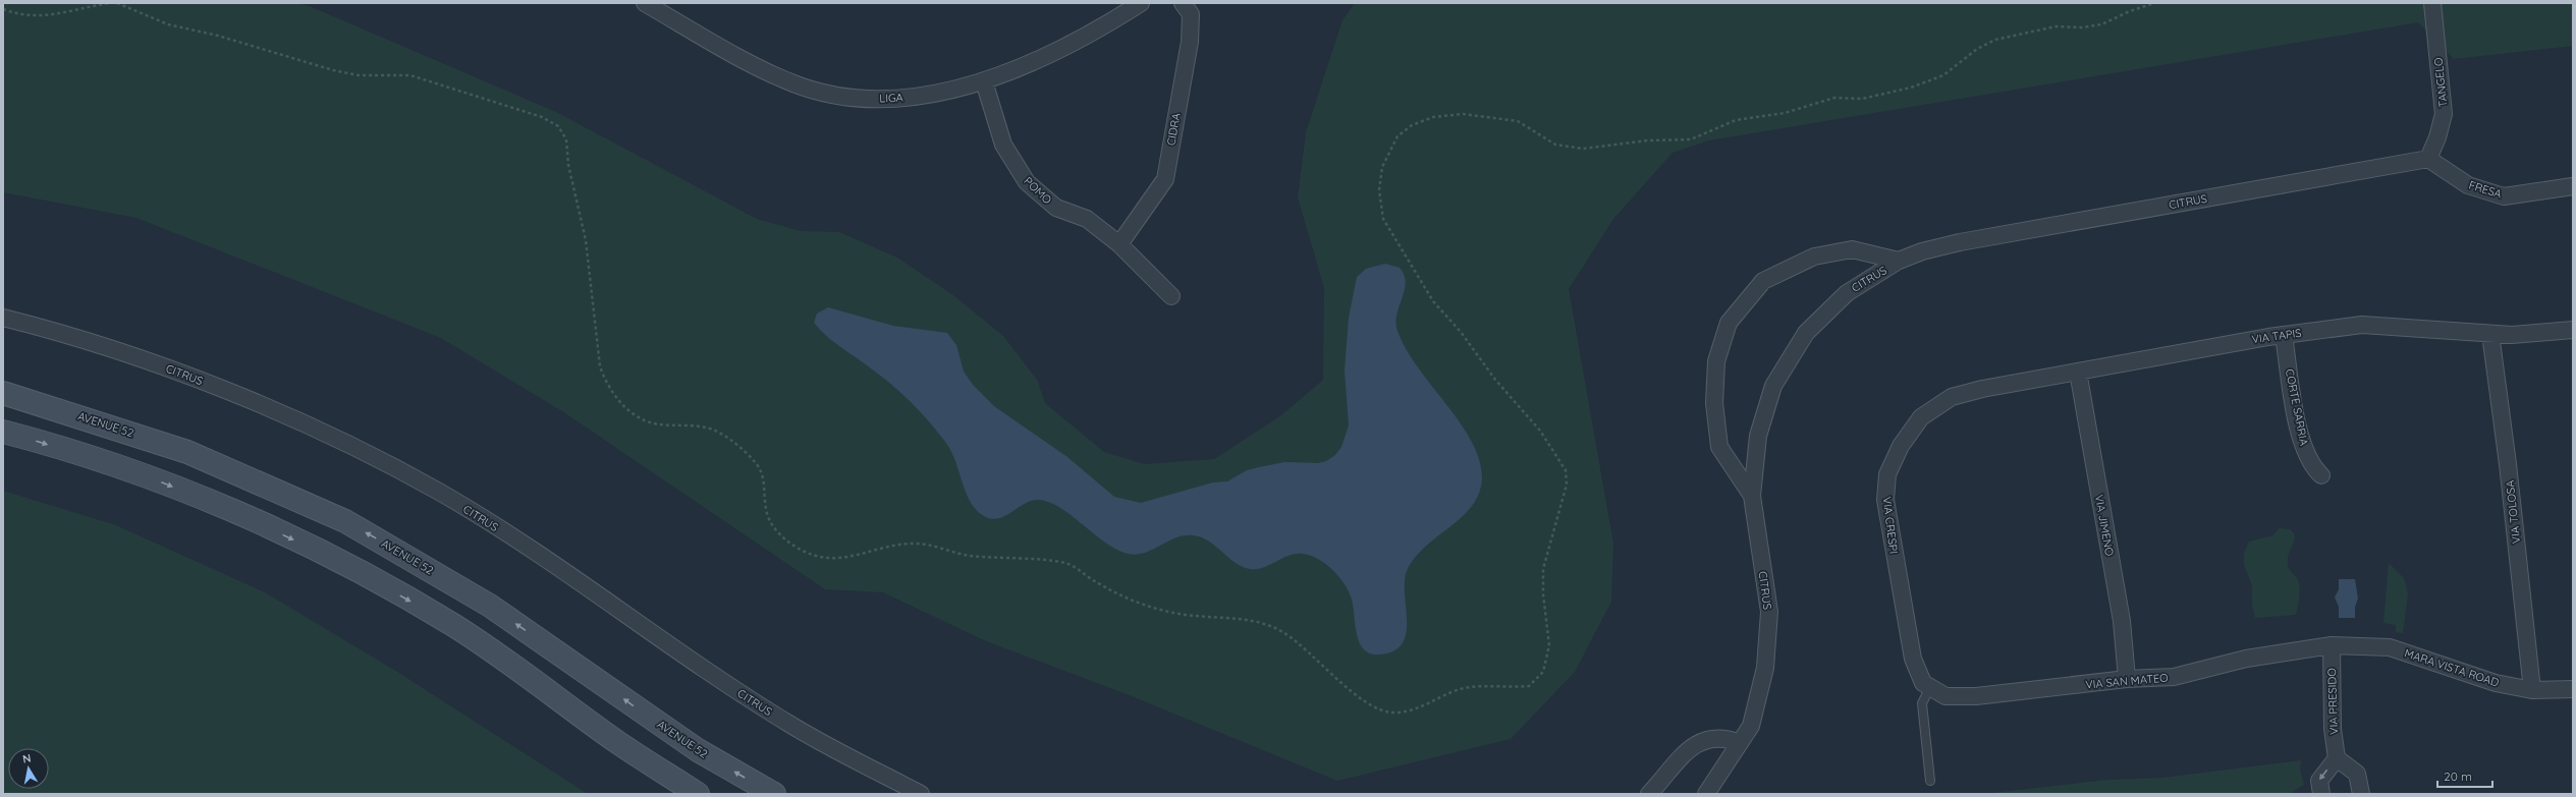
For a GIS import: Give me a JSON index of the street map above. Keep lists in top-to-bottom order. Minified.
{"streets":{"main road":["AVENUE 52"],"street":["TANGELO","LIGA","CIDRA","FRESA","POMO","CITRUS","VIA TAPIS","CORTE SARRIA","VIA TOLOSA","VIA CRESPI","VIA JIMENO","MARA VISTA ROAD","VIA SAN MATEO","VIA PRESIDO"]},"crossings":[["TANGELO","FRESA"],["TANGELO","CITRUS"],["LIGA","POMO"],["CIDRA","POMO"],["FRESA","CITRUS"],["VIA TAPIS","CORTE SARRIA"],["VIA TAPIS","VIA TOLOSA"],["VIA TAPIS","VIA CRESPI"],["VIA TAPIS","VIA JIMENO"],["VIA TOLOSA","MARA VISTA ROAD"],["VIA CRESPI","VIA SAN MATEO"],["VIA JIMENO","VIA SAN MATEO"],["MARA VISTA ROAD","VIA SAN MATEO"],["MARA VISTA ROAD","VIA PRESIDO"],["VIA SAN MATEO","VIA PRESIDO"]],"scale_bar":"20 m","north":"top"}
